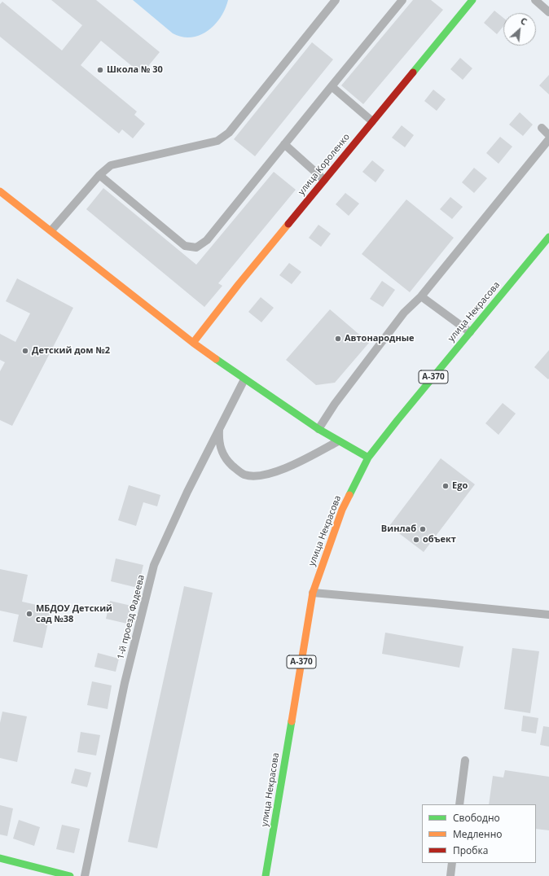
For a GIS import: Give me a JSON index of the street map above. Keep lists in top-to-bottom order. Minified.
{"streets":{"main road":["улица Короленко","улица Некрасова","А-370"],"lane":["1-й проезд Фадеева"]},"places":["Школа № 30","Автонародные","Детский дом №2","Ego","Винлаб","объект","МБДОУ Детский сад №38"],"legend":["Свободно","Медленно","Пробка"],"north":"top right"}
